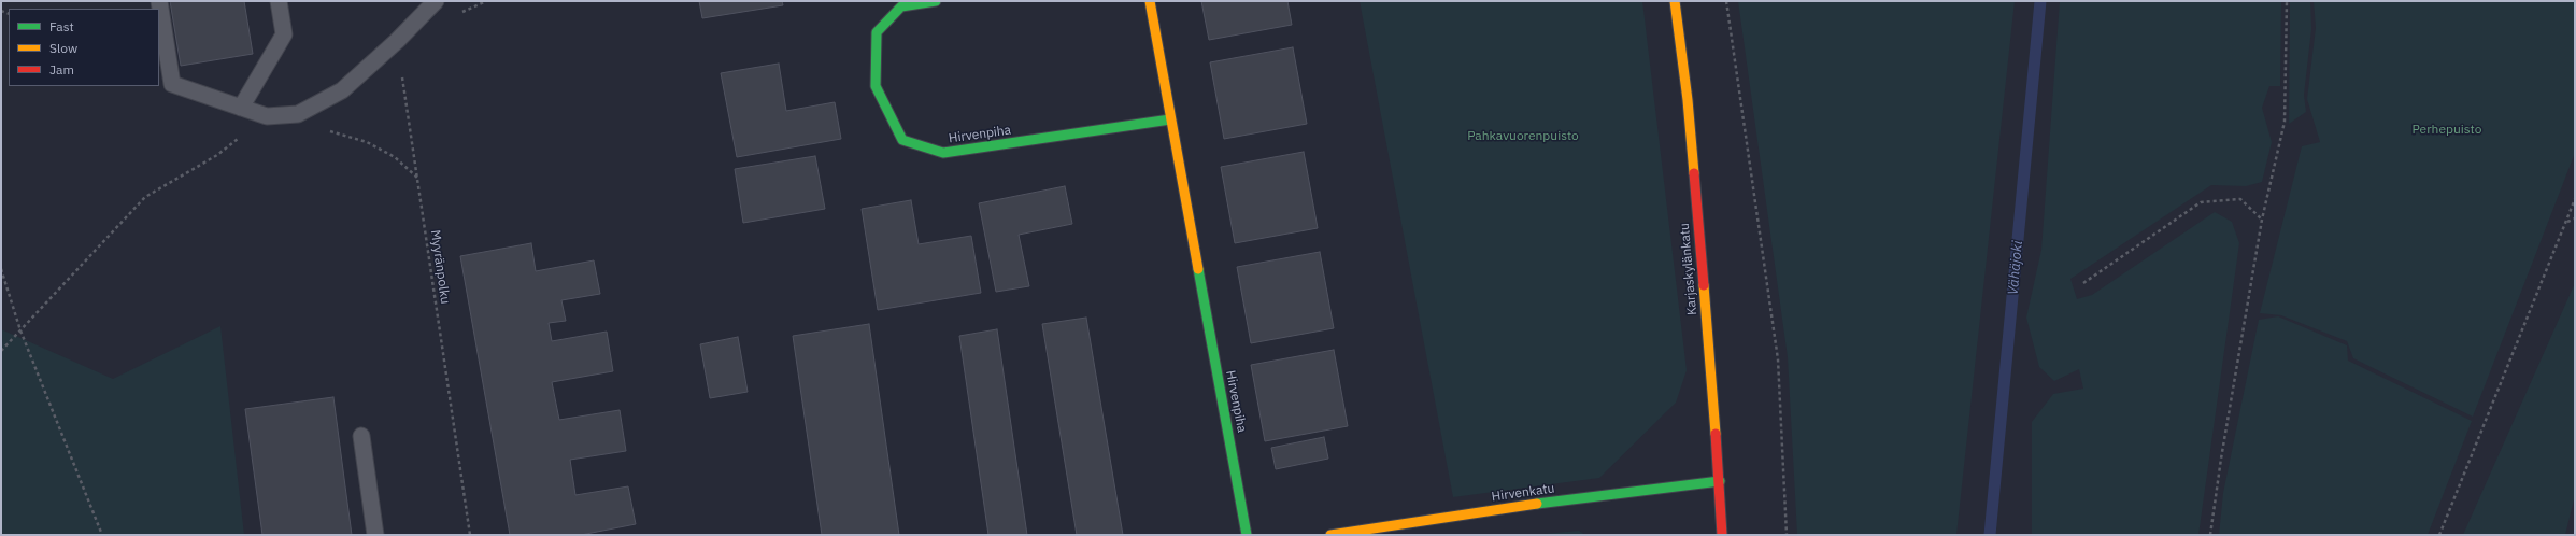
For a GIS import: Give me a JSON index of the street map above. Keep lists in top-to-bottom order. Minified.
{"streets":{"street":["Hirvenpiha","Karjaskylänkatu","Hirvenkatu"],"path":["Myyränpolku"]},"crossings":[["Karjaskylänkatu","Hirvenkatu"]],"water":["Vähäjoki"],"parks":["Perhepuisto","Pahkavuorenpuisto"],"legend":["Fast","Slow","Jam"]}
